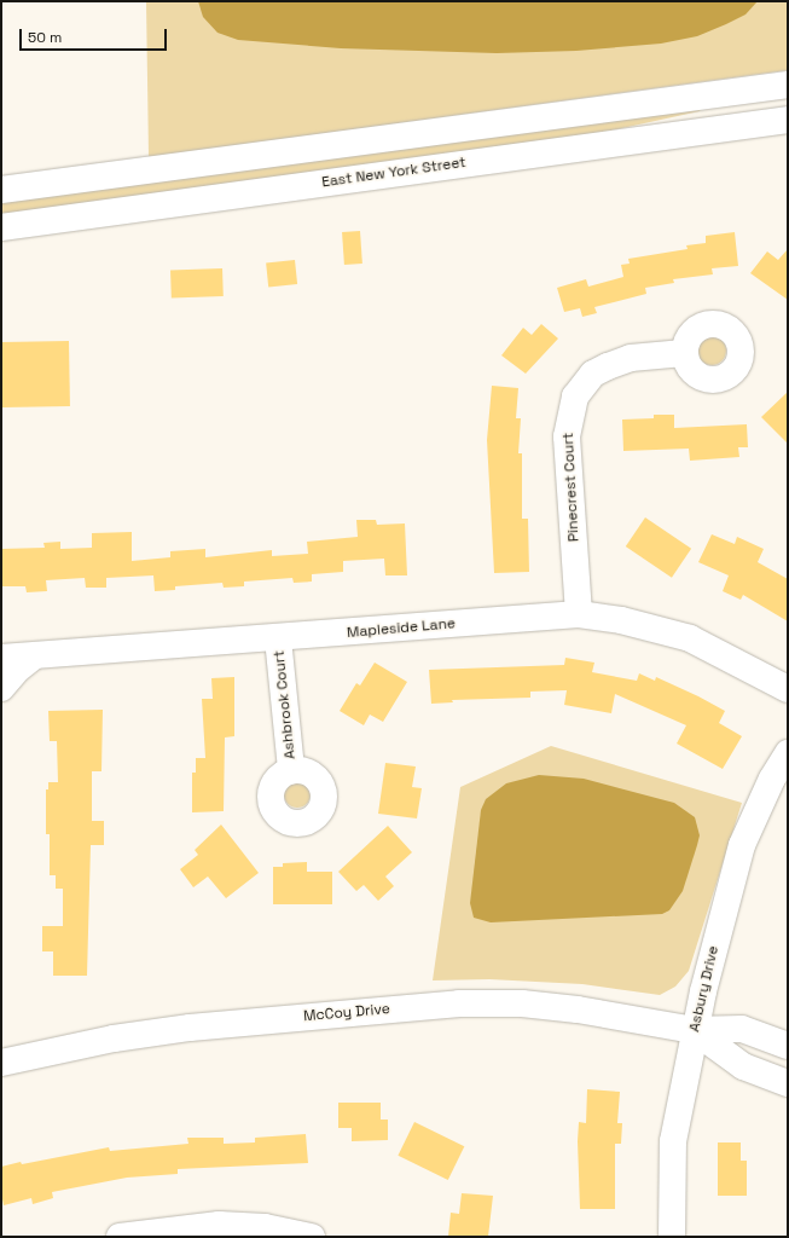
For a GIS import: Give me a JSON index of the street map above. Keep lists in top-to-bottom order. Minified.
{"streets":{"street":["East New York Street","Pinecrest Court","Mapleside Lane","Ashbrook Court","Asbury Drive","McCoy Drive"]},"crossings":[["Pinecrest Court","Mapleside Lane"],["Mapleside Lane","Ashbrook Court"],["Asbury Drive","McCoy Drive"]],"scale_bar":"50 m"}
